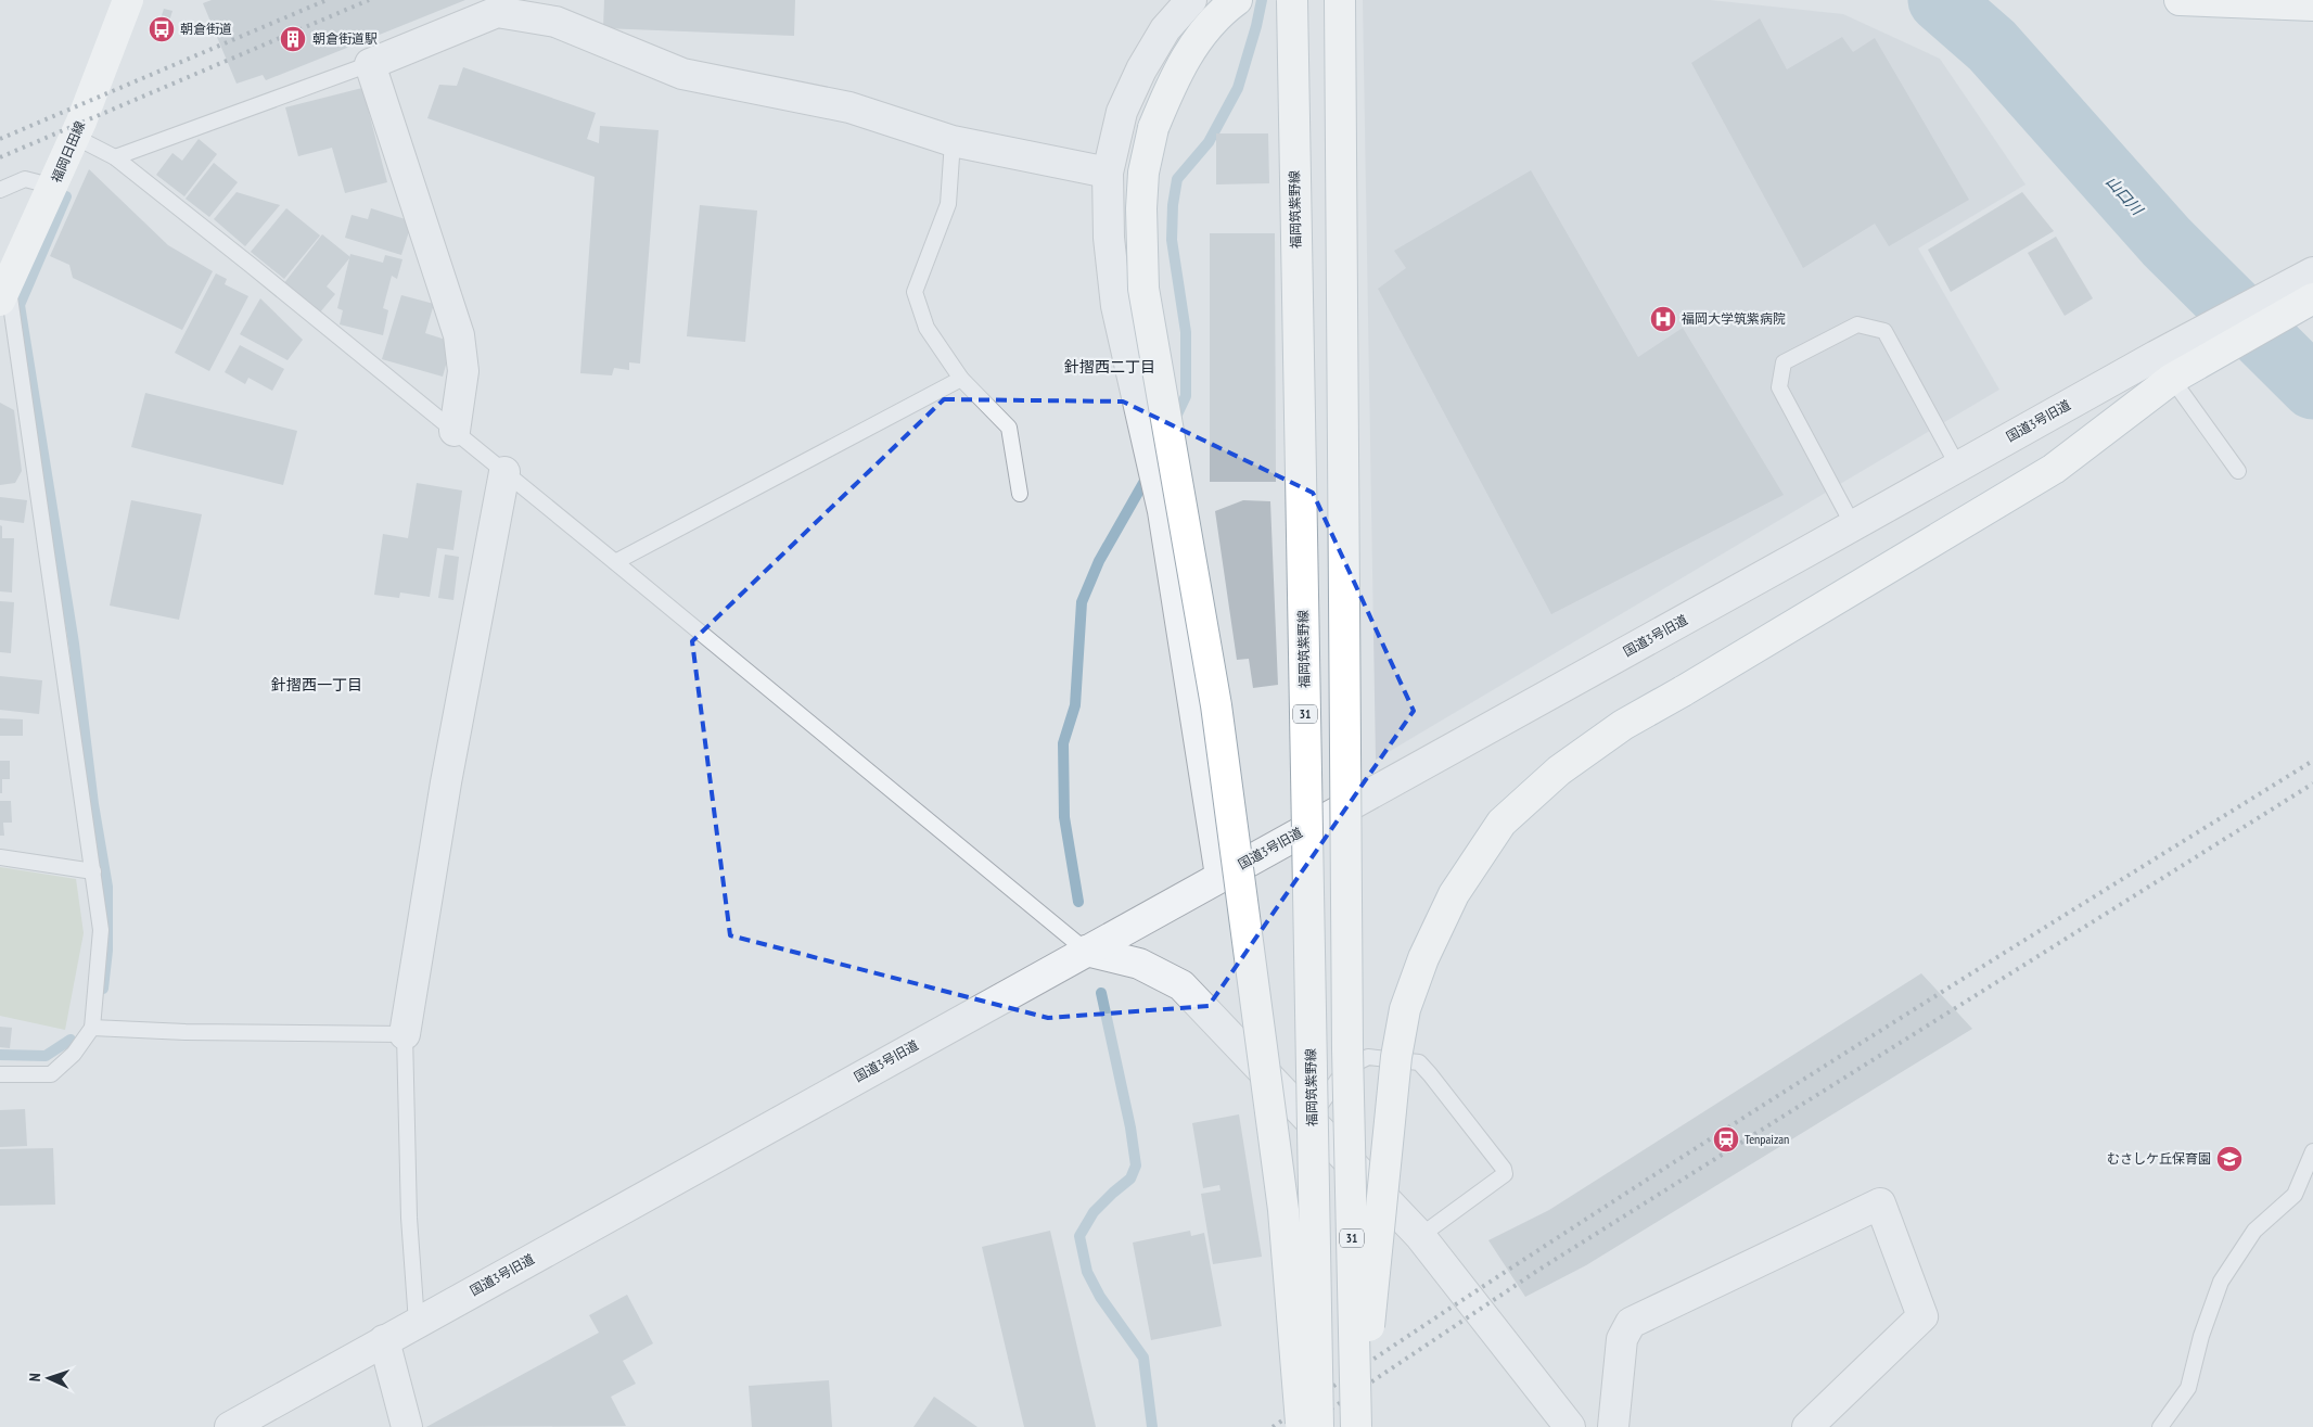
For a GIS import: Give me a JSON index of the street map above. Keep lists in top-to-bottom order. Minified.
{"streets":{"main road":["福岡日田線","福岡筑紫野線","31"],"street":["国道3号旧道"]},"districts":["針摺西二丁目","針摺西一丁目"],"water":["山口川"],"places":{"bus stop":["朝倉街道"],"building":["朝倉街道駅"],"hospital":["福岡大学筑紫病院"],"station":["Tenpaizan"],"school or university":["むさしケ丘保育園"]},"north":"left"}
